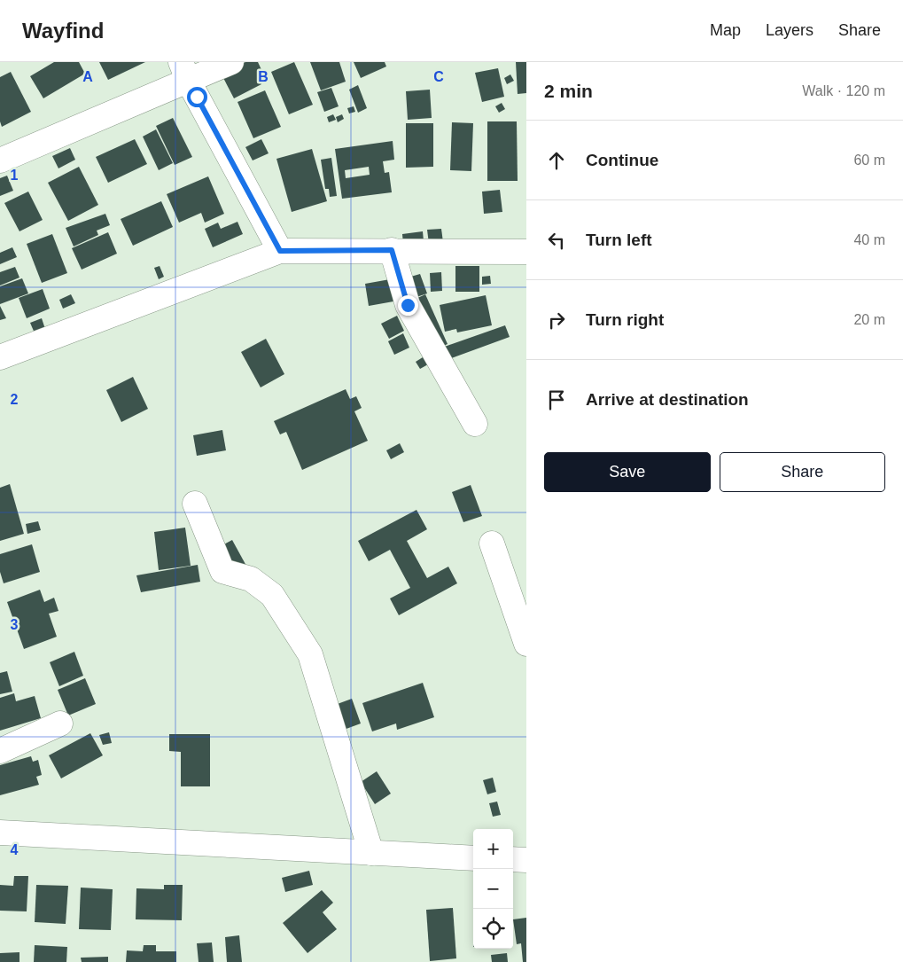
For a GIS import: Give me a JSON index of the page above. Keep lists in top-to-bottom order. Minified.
{"page":{"header":"Wayfind","nav":["Map","Layers","Share"],"heading":["2 min","Walk · 120 m"],"list":[["Continue","60 m"],["Turn left","40 m"],["Turn right","20 m"],"Arrive at destination"],"buttons":["Save","Share"],"map_buttons":["+","−"]},"grid":{"columns":["A","B","C"],"rows":["1","2","3","4"]}}
